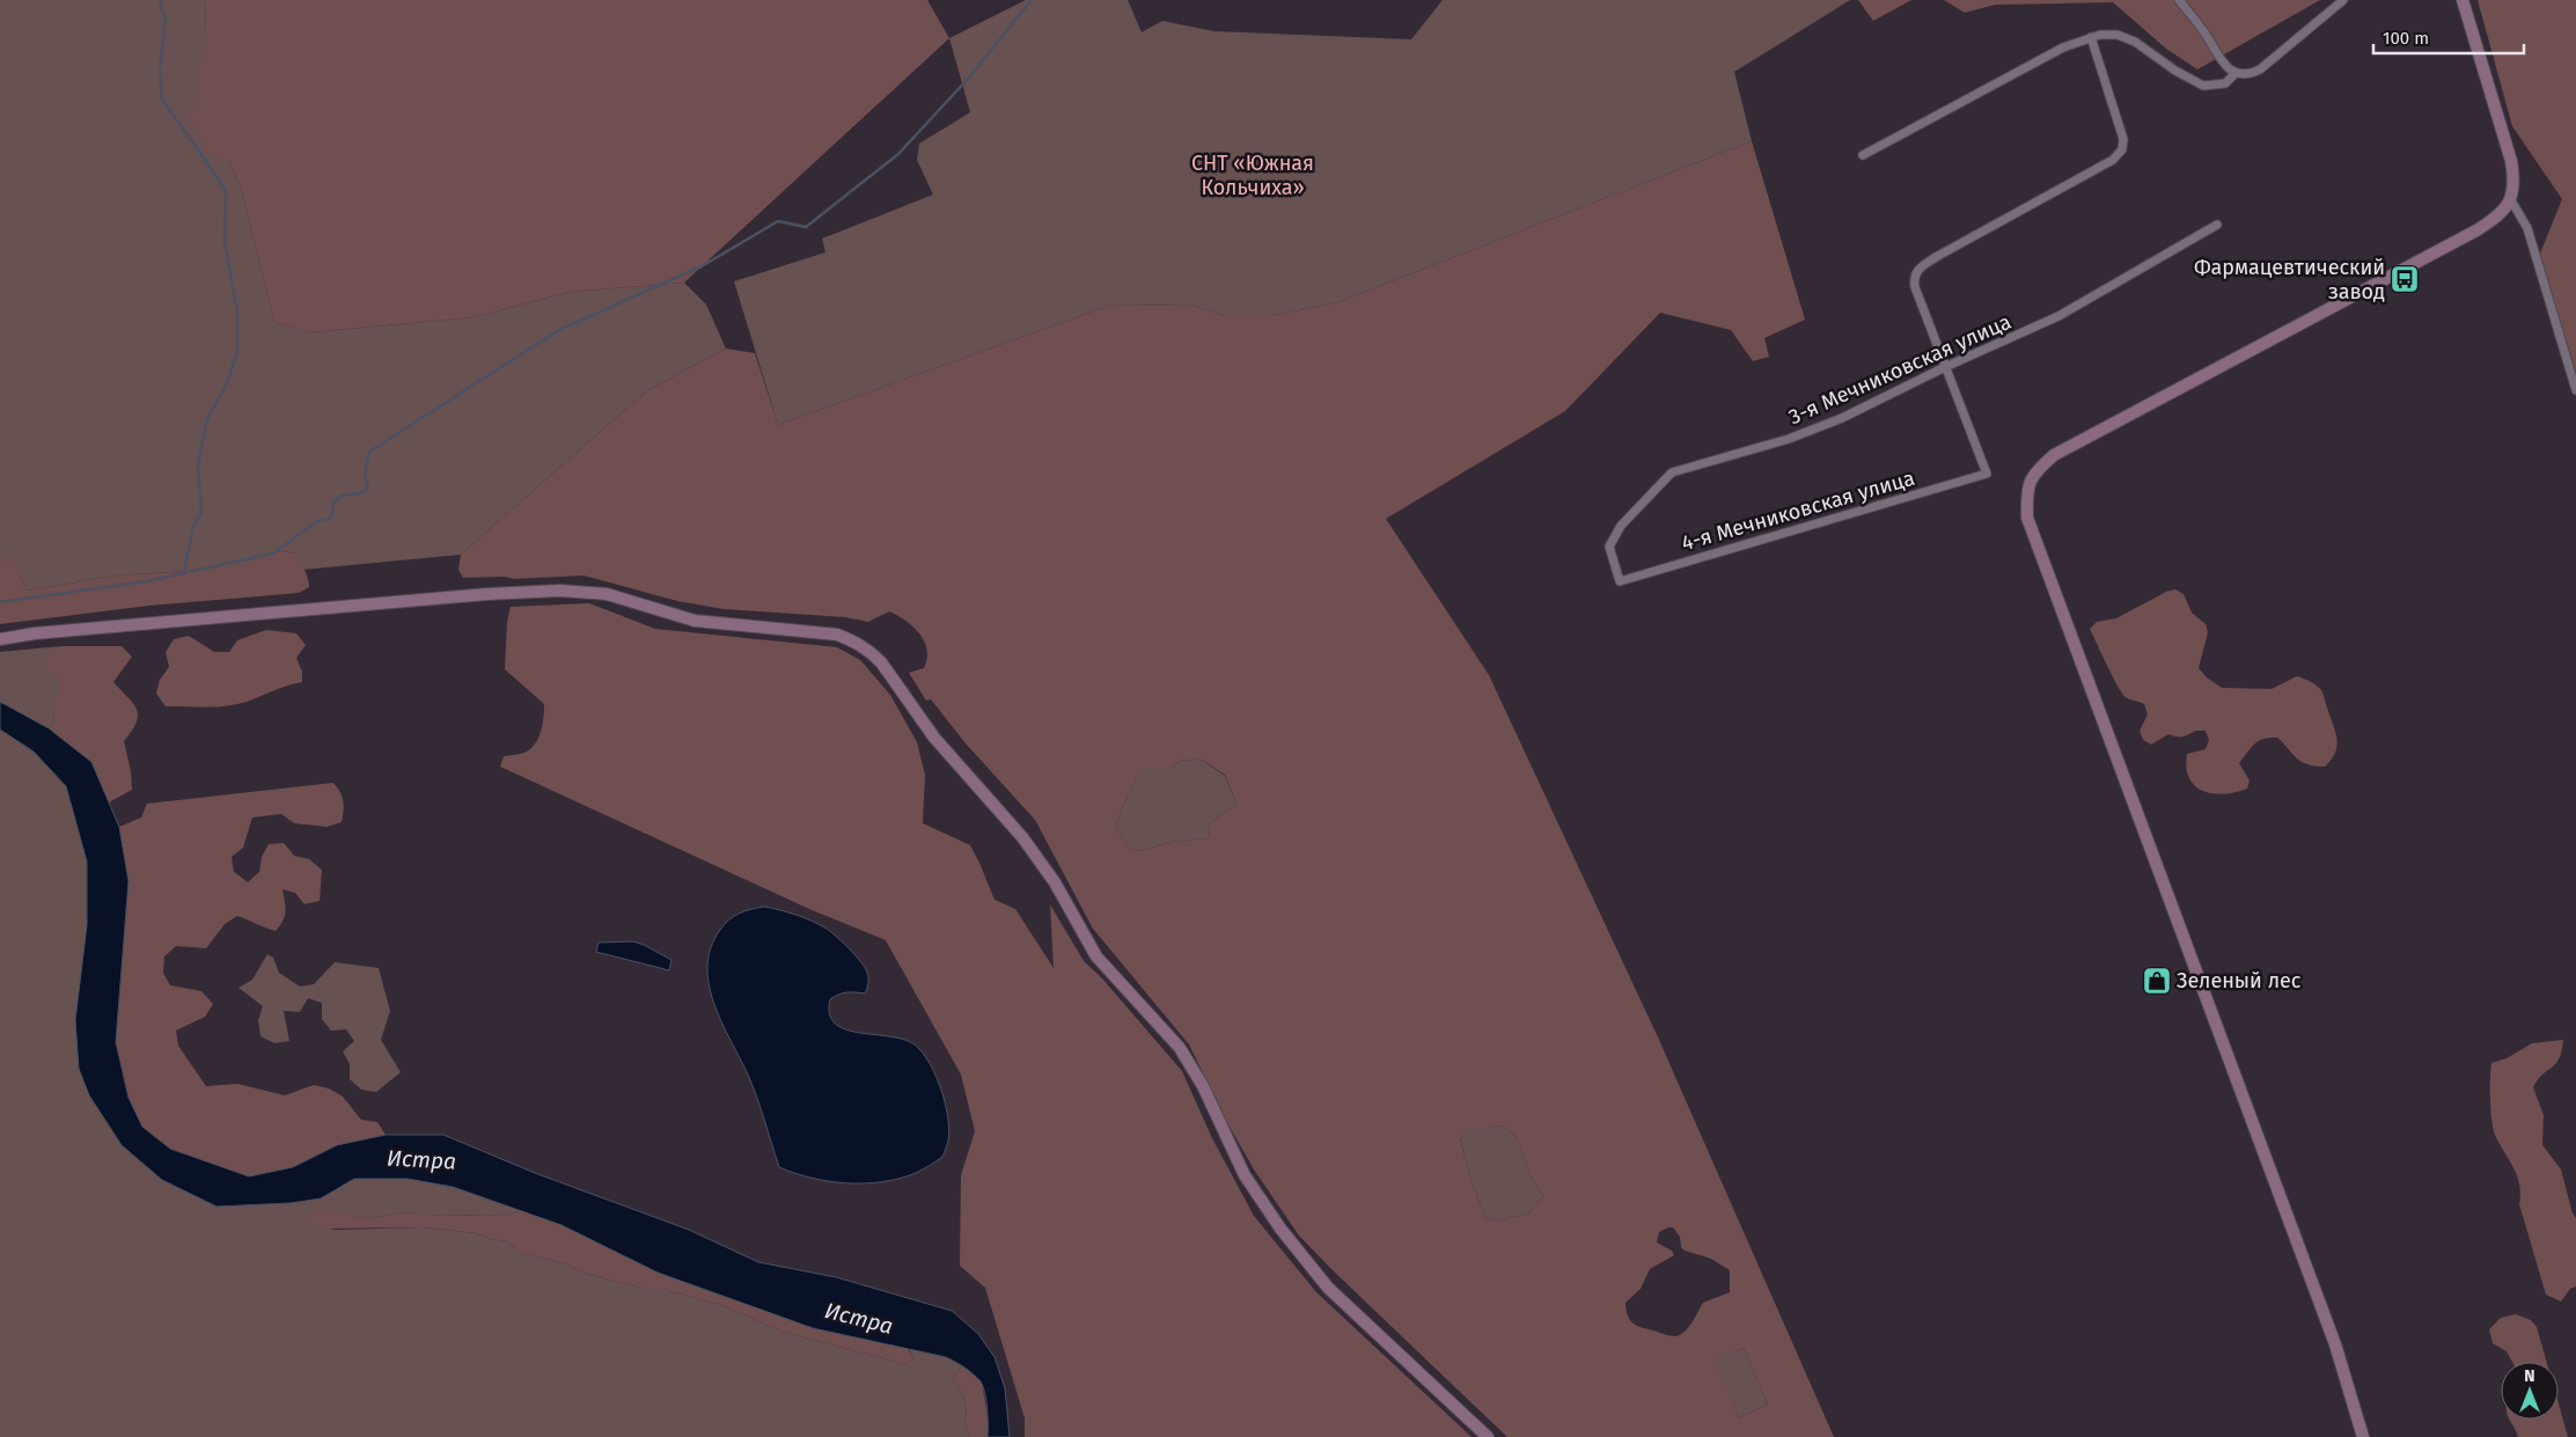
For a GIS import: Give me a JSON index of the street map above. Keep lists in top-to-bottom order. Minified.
{"streets":{"street":["3-я Мечниковская улица","4-я Мечниковская улица"]},"crossings":[["3-я Мечниковская улица","4-я Мечниковская улица"]],"water":["Истра"],"parks":["СНТ «Южная Кольчиха»"],"places":{"bus stop":["Фармацевтический завод"],"shop":["Зеленый лес"]},"scale_bar":"100 m","north":"top"}
